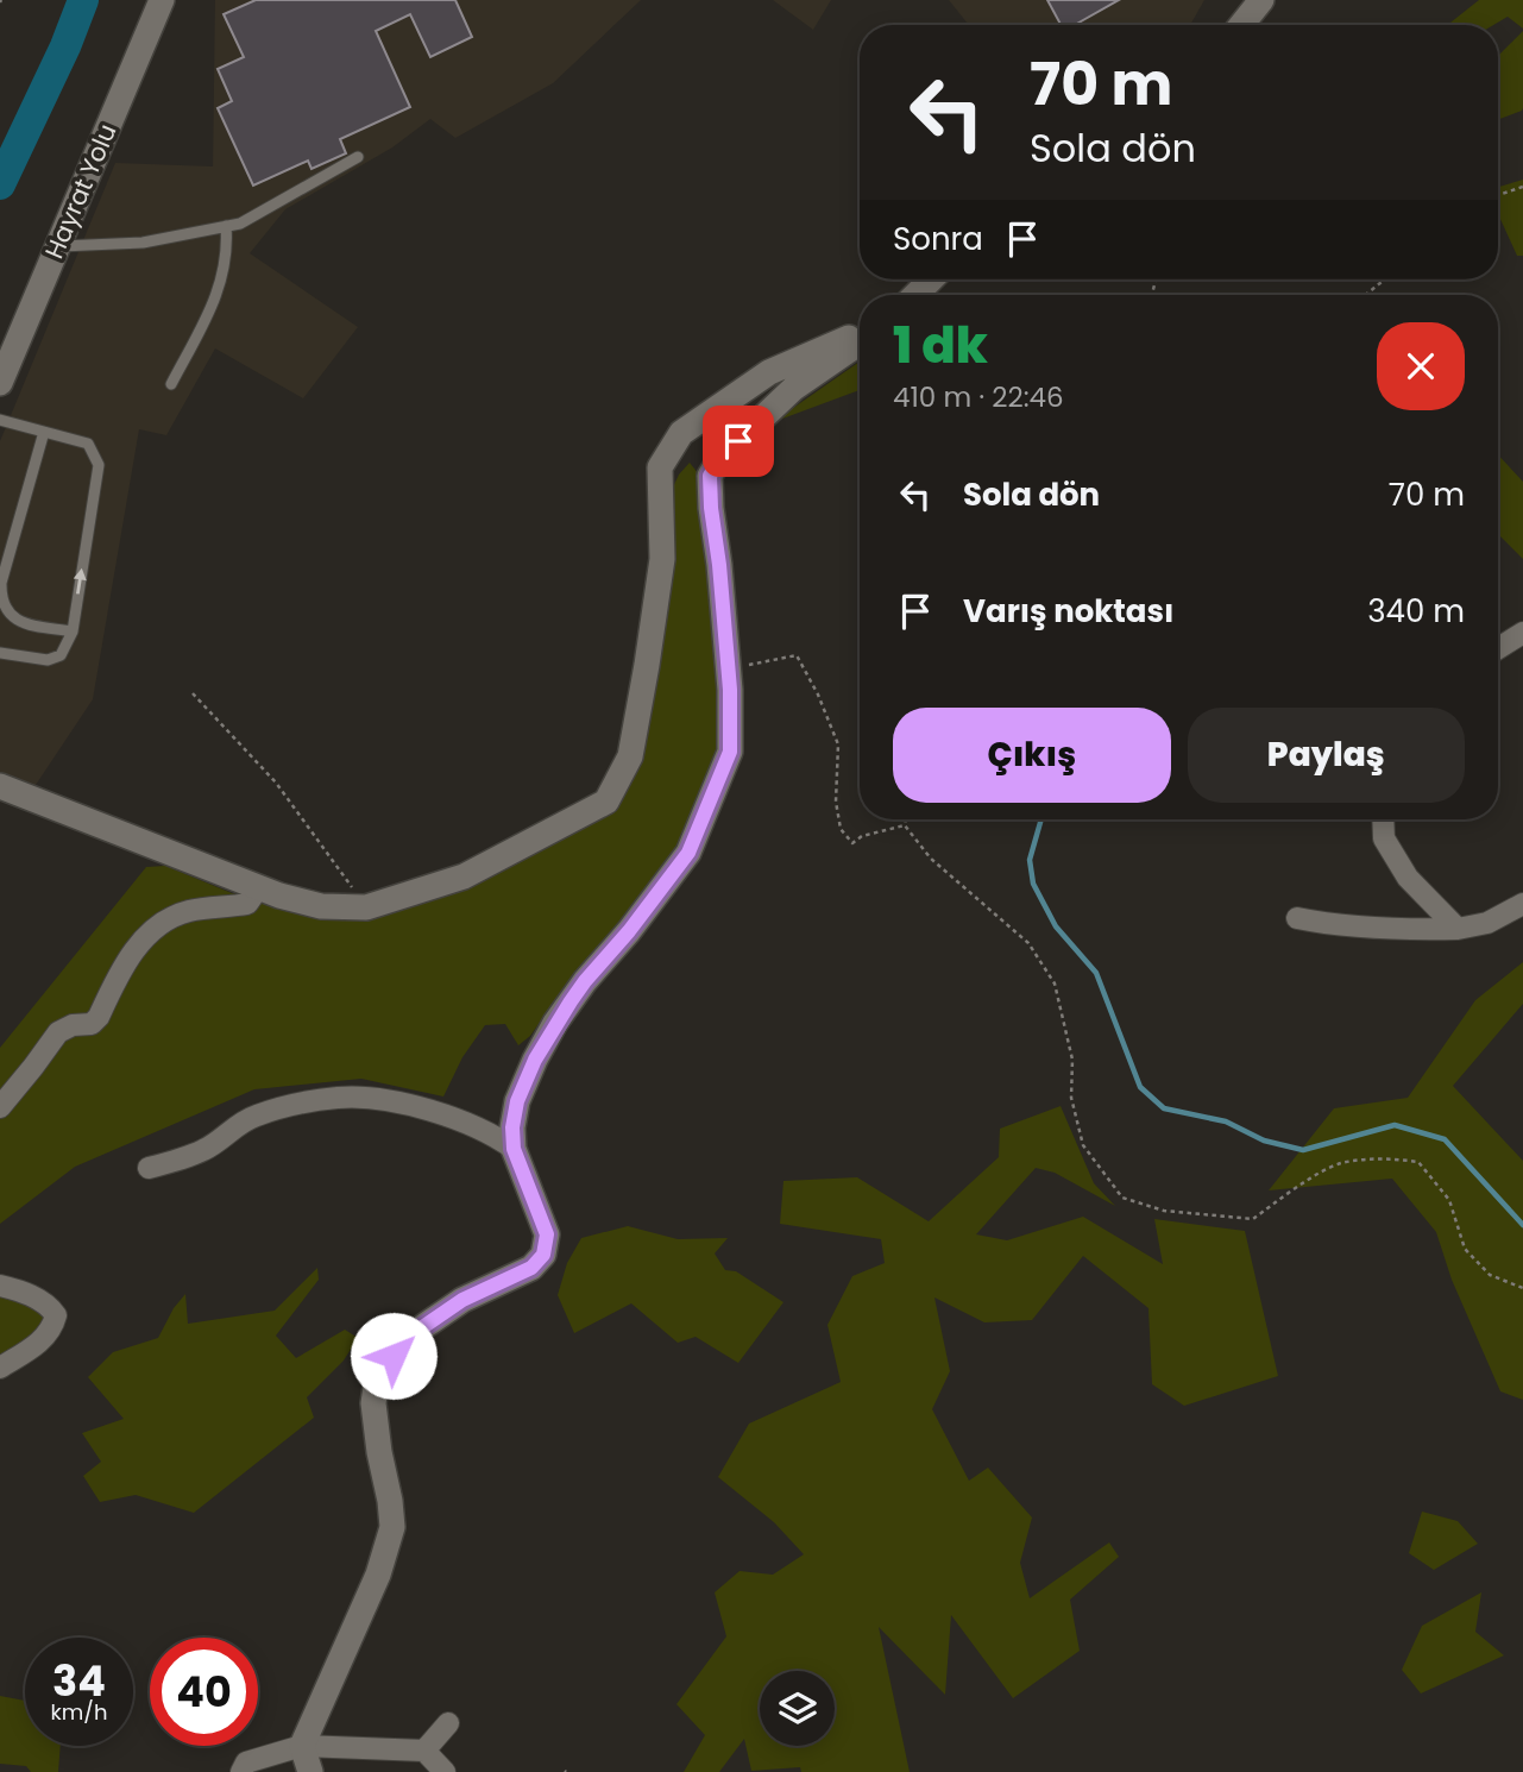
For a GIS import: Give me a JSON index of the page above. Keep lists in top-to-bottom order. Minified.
{"streets":{"street":["Hayrat Yolu"]},"page":{"turn":["70 m","Sola dön"],"then":"Sonra","heading":["1 dk","410 m · 22:46"],"list":[{"name":"Sola dön","value":"70 m"},{"name":"Varış noktası","value":"340 m"}],"buttons":["Çıkış","Paylaş"],"speed":"34 km/h","limit":"40"}}
